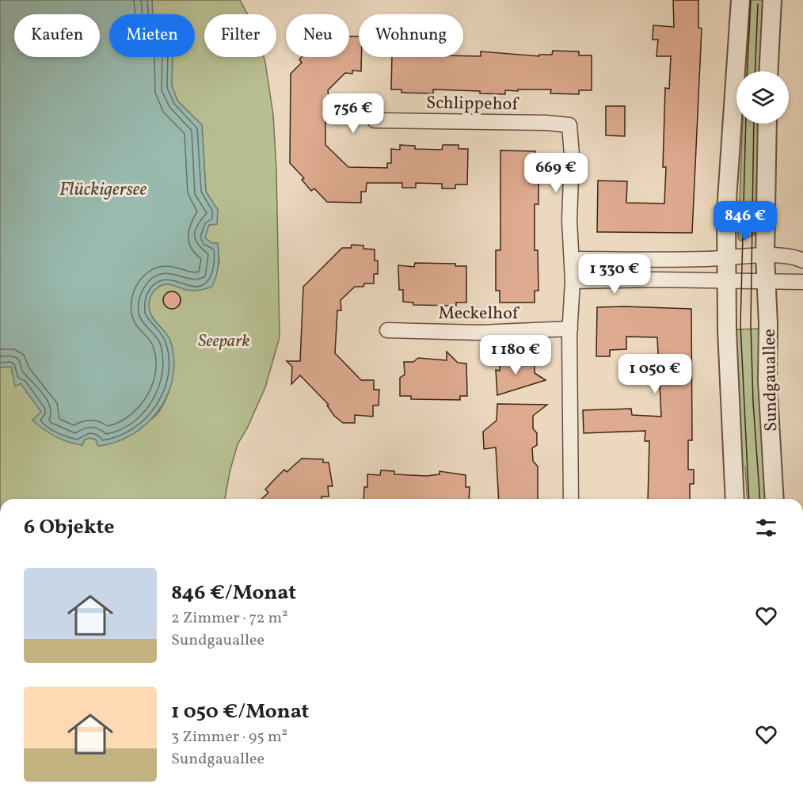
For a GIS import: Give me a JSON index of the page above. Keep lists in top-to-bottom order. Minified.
{"streets":{"street":["Schlippehof","Meckelhof","Sundgauallee"]},"water":["Flückigersee"],"parks":["Seepark"],"page":{"chip":["Kaufen","Mieten","Filter","Neu","Wohnung"],"price":["756 €","669 €","846 €","1 330 €","1 180 €","1 050 €"],"heading":"6 Objekte","list":[{"name":"846 €/Monat","note":"2 Zimmer · 72 m² · Sundgauallee"},{"name":"1 050 €/Monat","note":"3 Zimmer · 95 m² · Sundgauallee"}]}}
